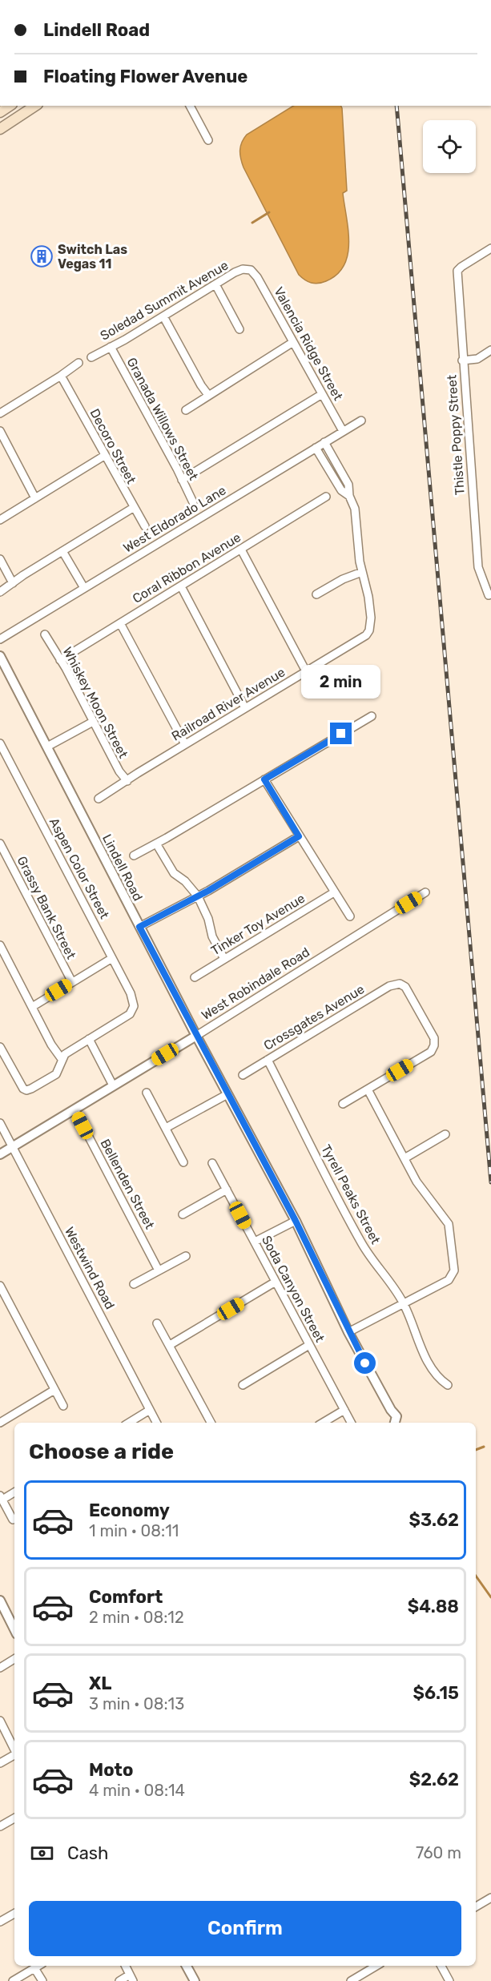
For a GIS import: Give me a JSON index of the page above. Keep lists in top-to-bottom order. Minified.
{"streets":{"street":["Soledad Summit Avenue","Valencia Ridge Street","Granada Willows Street","Thistle Poppy Street","Decoro Street","West Eldorado Lane","Coral Ribbon Avenue","Whiskey Moon Street","Railroad River Avenue","Lindell Road","Aspen Color Street","Grassy Bank Street","Tinker Toy Avenue","West Robindale Road","Crossgates Avenue","Bellenden Street","Tyrell Peaks Street","Westwind Road","Soda Canyon Street"]},"crossings":[["Soledad Summit Avenue","Valencia Ridge Street"],["Soledad Summit Avenue","Granada Willows Street"],["Valencia Ridge Street","West Eldorado Lane"],["Coral Ribbon Avenue","Whiskey Moon Street"],["Whiskey Moon Street","Railroad River Avenue"],["Lindell Road","West Robindale Road"],["West Robindale Road","Bellenden Street"],["West Robindale Road","Westwind Road"],["Crossgates Avenue","Tyrell Peaks Street"]],"places":{"building":["Switch Las Vegas 11"]},"page":{"banner":["Lindell Road","Floating Flower Avenue"],"bubble":"2 min","heading":"Choose a ride","list":[{"name":"Economy","note":"1 min · 08:11","value":"$3.62"},{"name":"Comfort","note":"2 min · 08:12","value":"$4.88"},{"name":"XL","note":"3 min · 08:13","value":"$6.15"},{"name":"Moto","note":"4 min · 08:14","value":"$2.62"}],"pay":["Cash","760 m"],"buttons":"Confirm"}}
